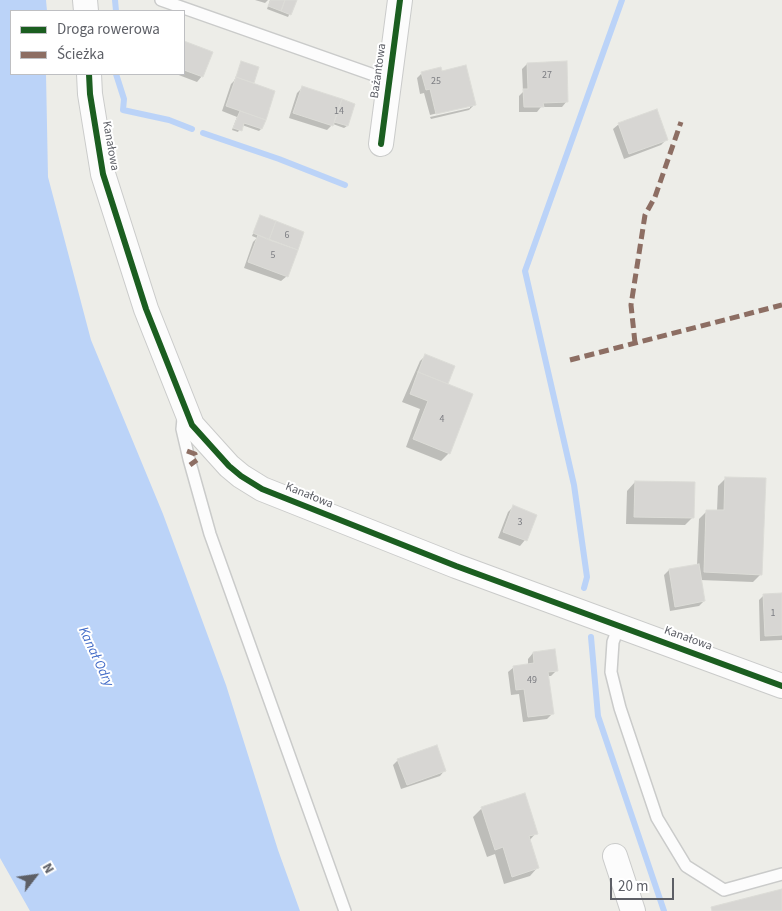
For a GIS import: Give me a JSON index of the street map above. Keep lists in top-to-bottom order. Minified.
{"streets":{"street":["Bażantowa","Kanałowa"]},"water":["Kanał Odry"],"house_numbers":["27","25","14","6","5","4","3","1","49"],"legend":["Droga rowerowa","Ścieżka"],"scale_bar":"20 m","north":"top right"}
